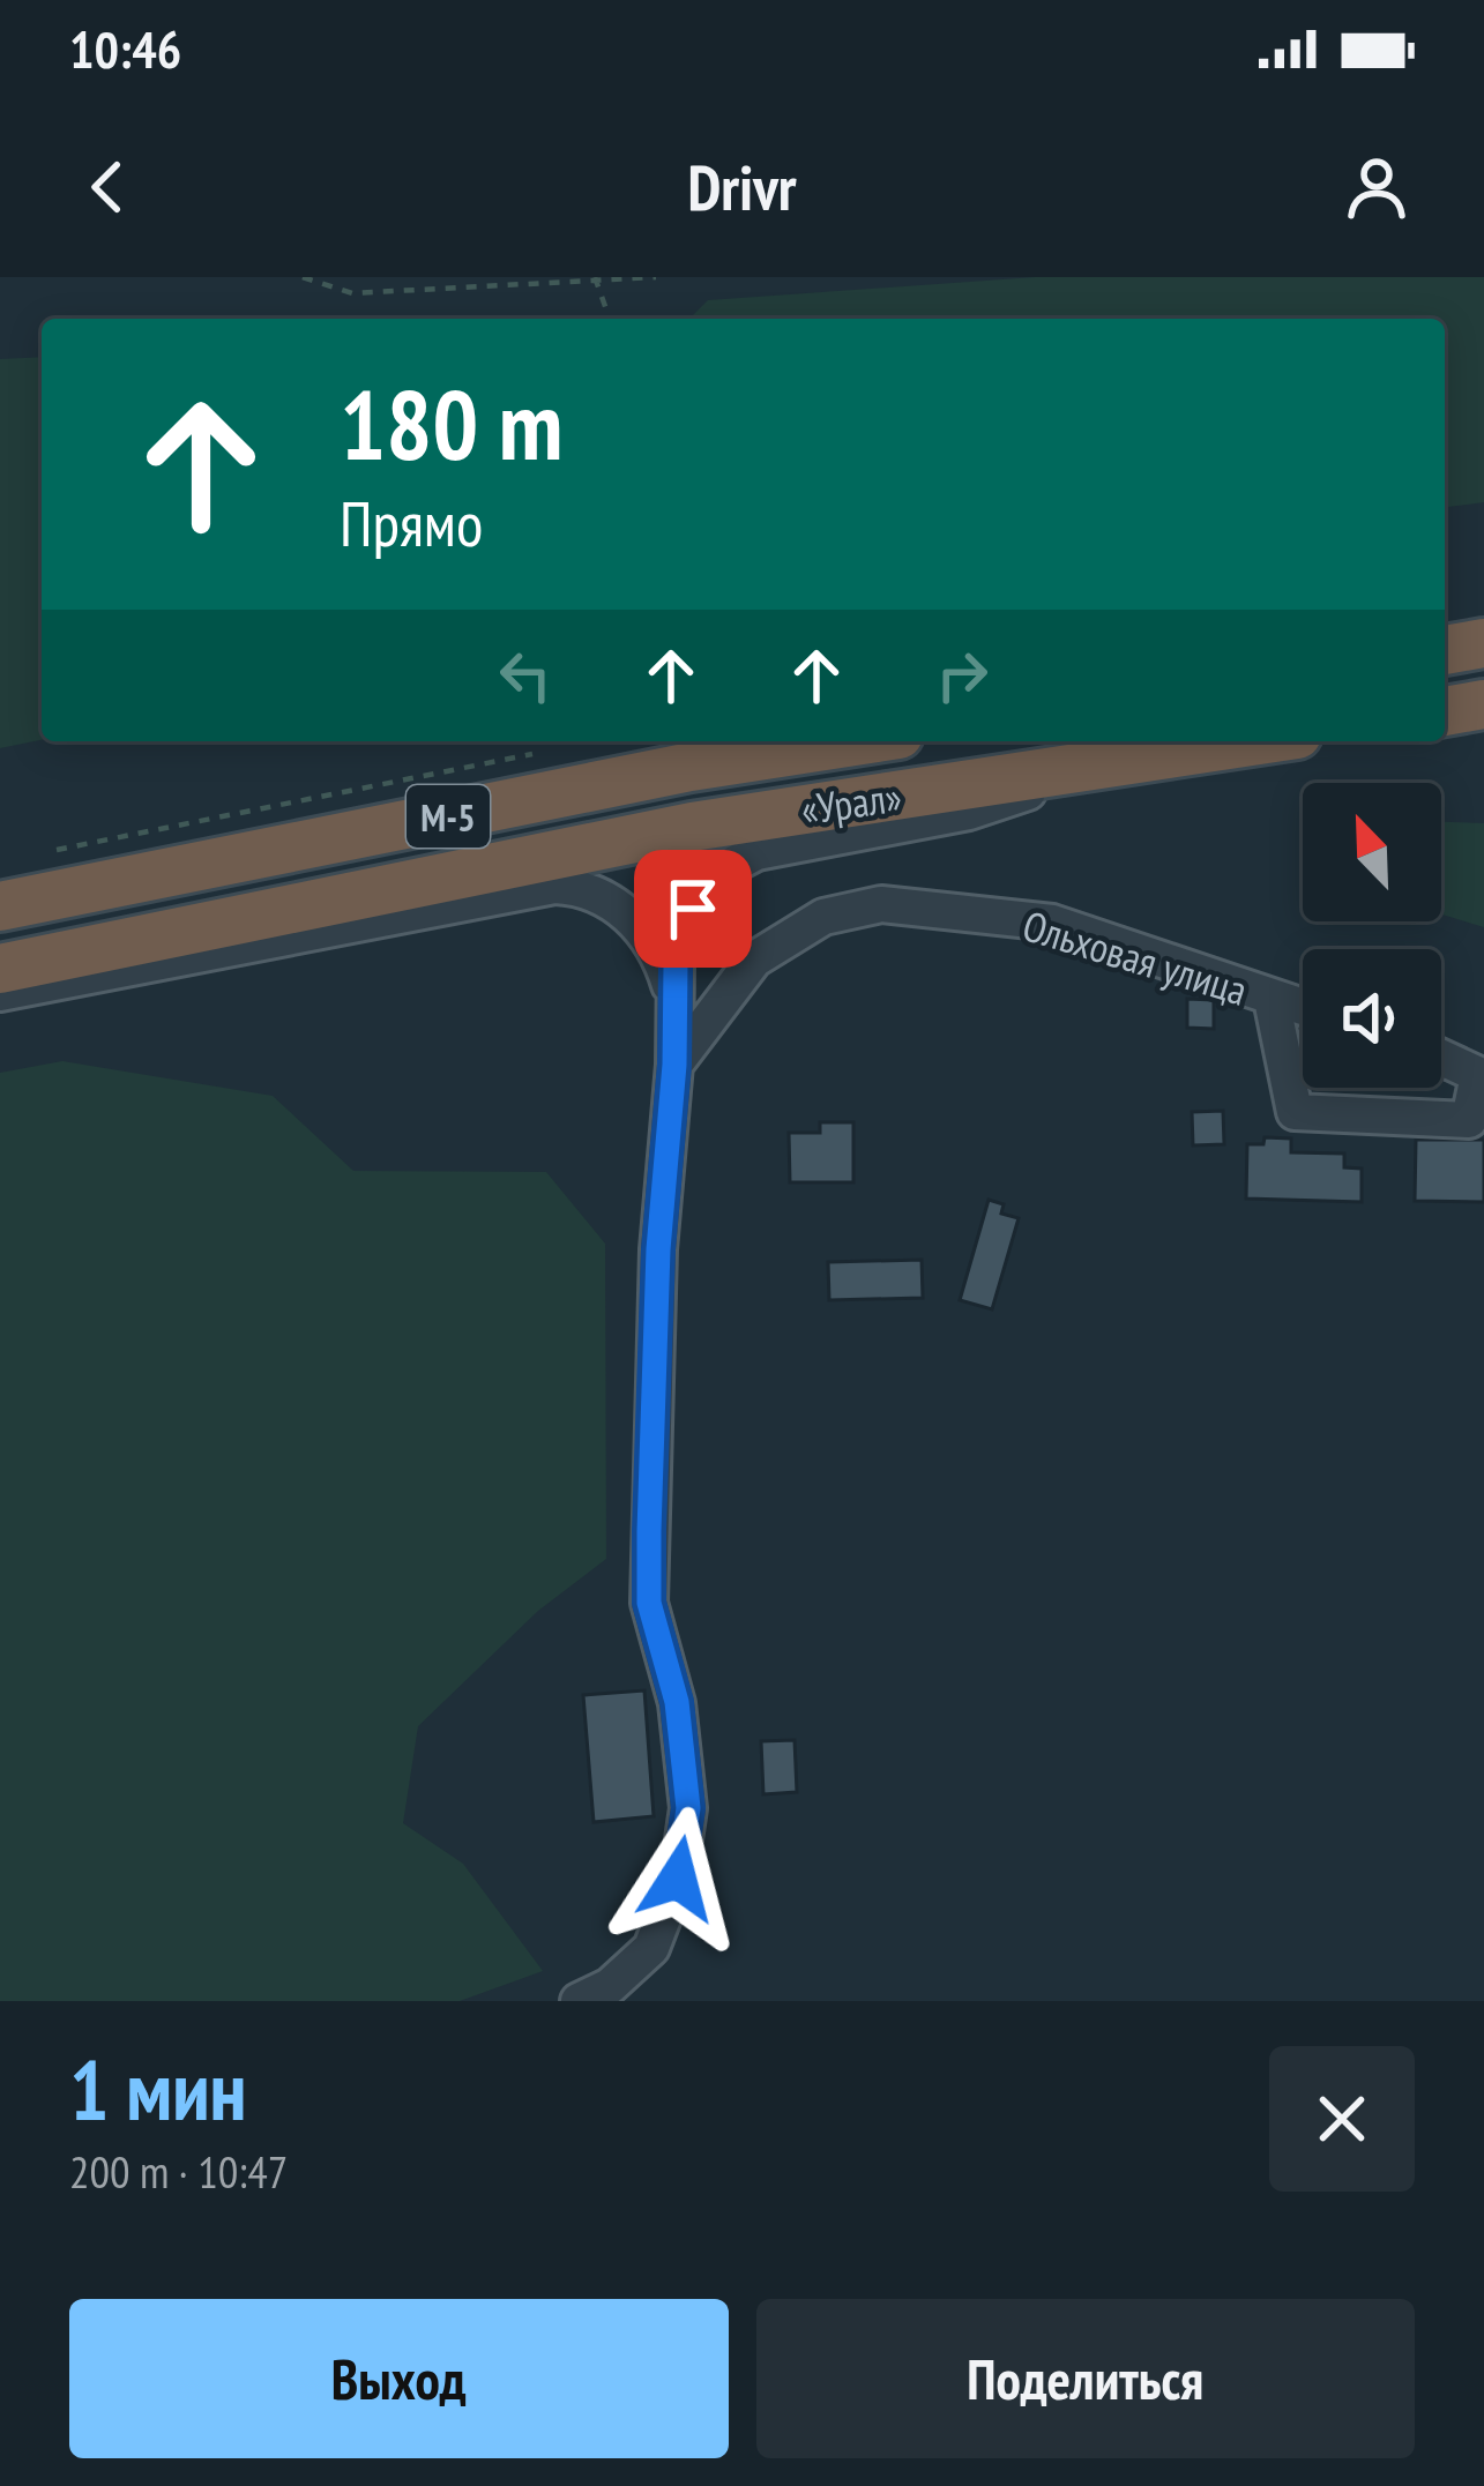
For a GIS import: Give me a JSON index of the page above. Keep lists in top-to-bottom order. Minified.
{"streets":{"highway":["«Урал»","М-5"],"street":["Ольховая улица"]},"north":"top left","page":{"status":"10:46","header":"Drivr","turn":["180 m","Прямо"],"heading":["1 мин","200 m · 10:47"],"buttons":["Выход","Поделиться"]}}
